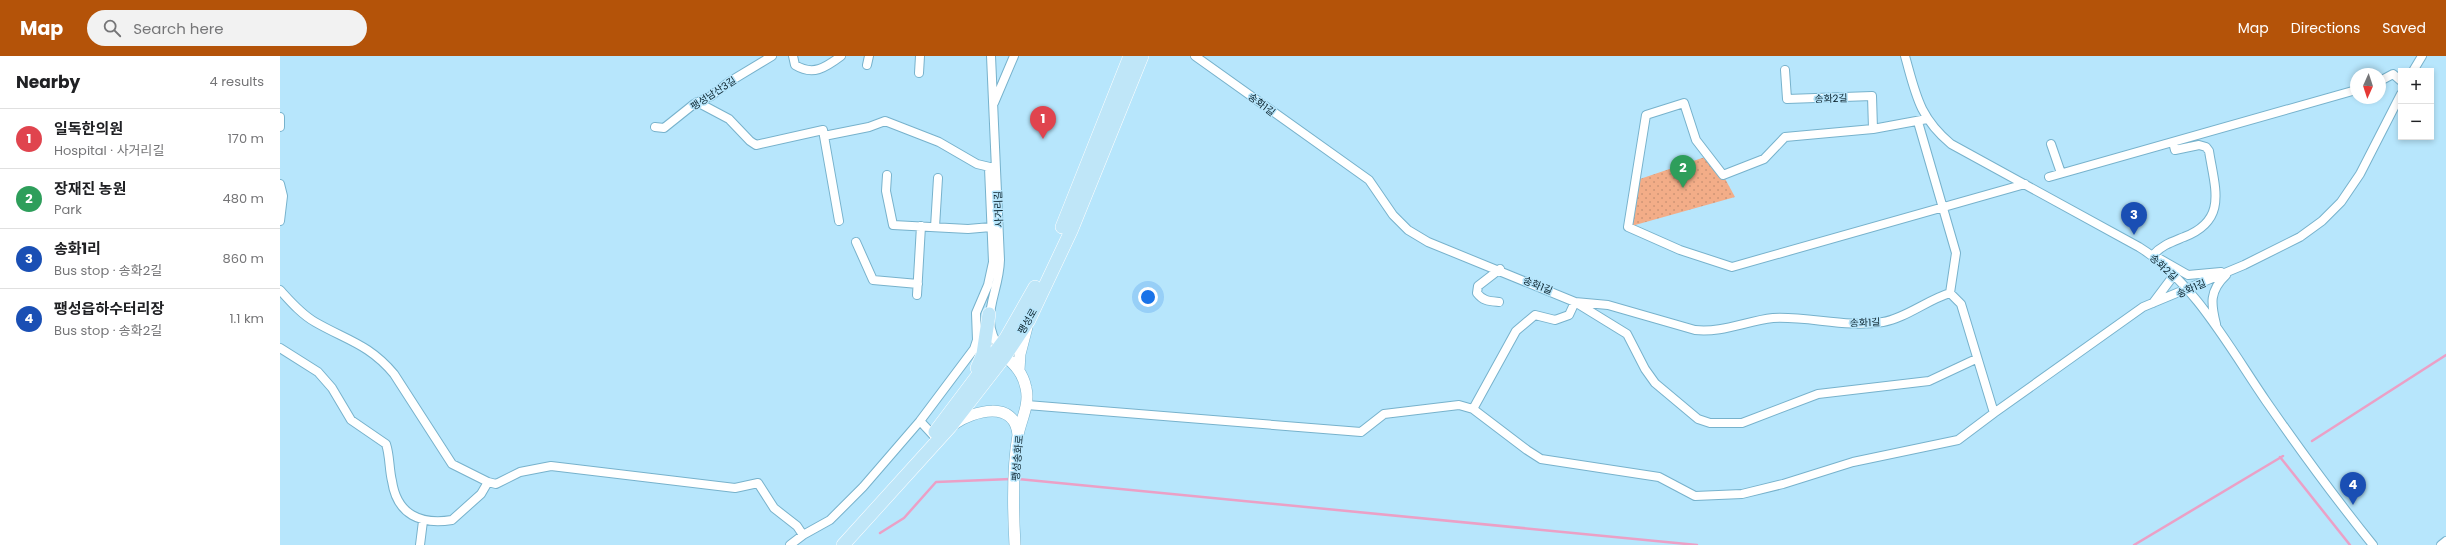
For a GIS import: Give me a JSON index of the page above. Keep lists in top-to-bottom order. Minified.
{"streets":{"main road":["팽성로"],"street":["팽성남산3길","송화2길","송화1길","사거리길","팽성송화로"]},"crossings":[["송화2길","송화1길"],["사거리길","팽성로"],["사거리길","팽성송화로"],["팽성로","팽성송화로"]],"north":"bottom","page":{"header":"Map","search":"Search here","nav":["Map","Directions","Saved"],"heading":["Nearby","4 results"],"map_buttons":["+","−"],"pins":["1","2","3","4"],"list":[{"mark":"1","name":"일독한의원","note":"Hospital · 사거리길","value":"170 m"},{"mark":"2","name":"장재진 농원","note":"Park","value":"480 m"},{"mark":"3","name":"송화1리","note":"Bus stop · 송화2길","value":"860 m"},{"mark":"4","name":"팽성읍하수터리장","note":"Bus stop · 송화2길","value":"1.1 km"}]}}
